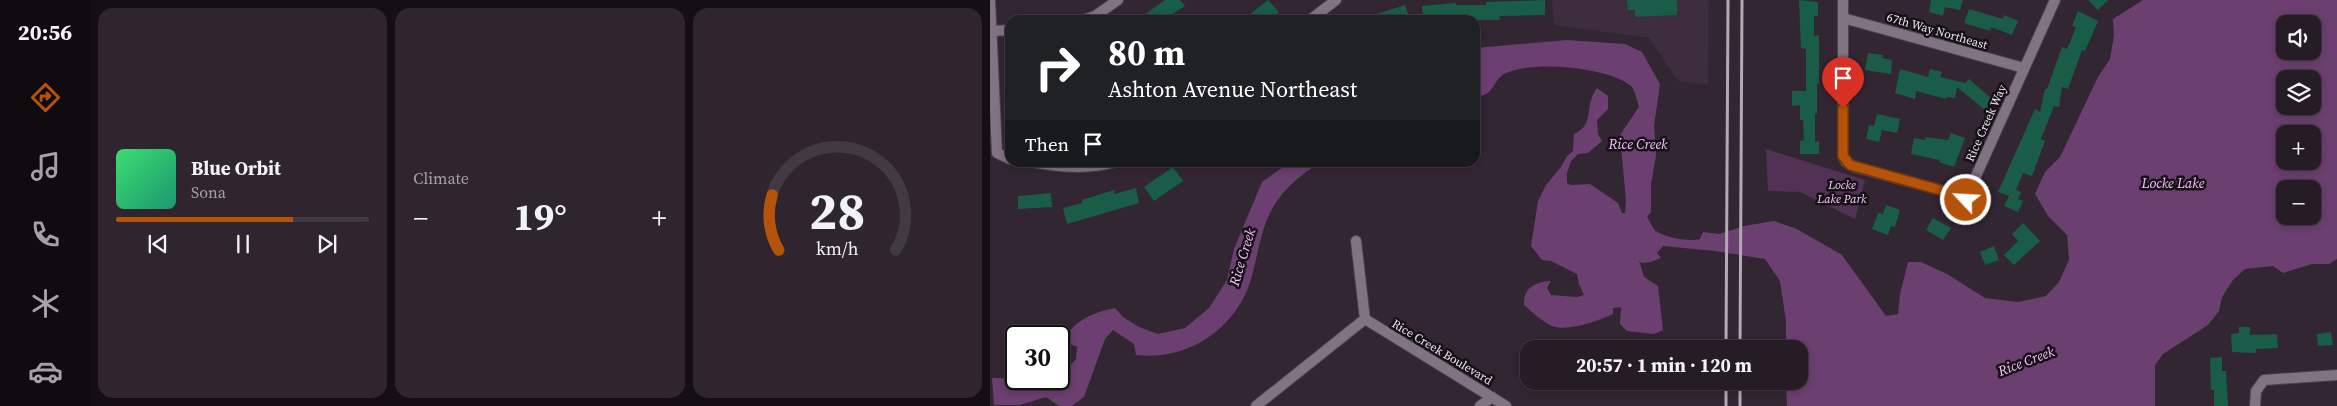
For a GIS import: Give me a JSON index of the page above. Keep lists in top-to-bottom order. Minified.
{"streets":{"street":["67th Way Northeast","Rice Creek Way","Rice Creek Boulevard"]},"crossings":[["67th Way Northeast","Rice Creek Way"]],"water":["Rice Creek","Locke Lake"],"parks":["Locke Lake Park"],"page":{"tabs":"20:56","tile":"Climate","map_buttons":["+","−"],"turn":["80 m","Ashton Avenue Northeast"],"then":"Then","song":["Blue Orbit","Sona"],"heat":["−","19°","+"],"limit":"30","trip":"20:57 · 1 min · 120 m","gauge":["28","km/h"]}}
